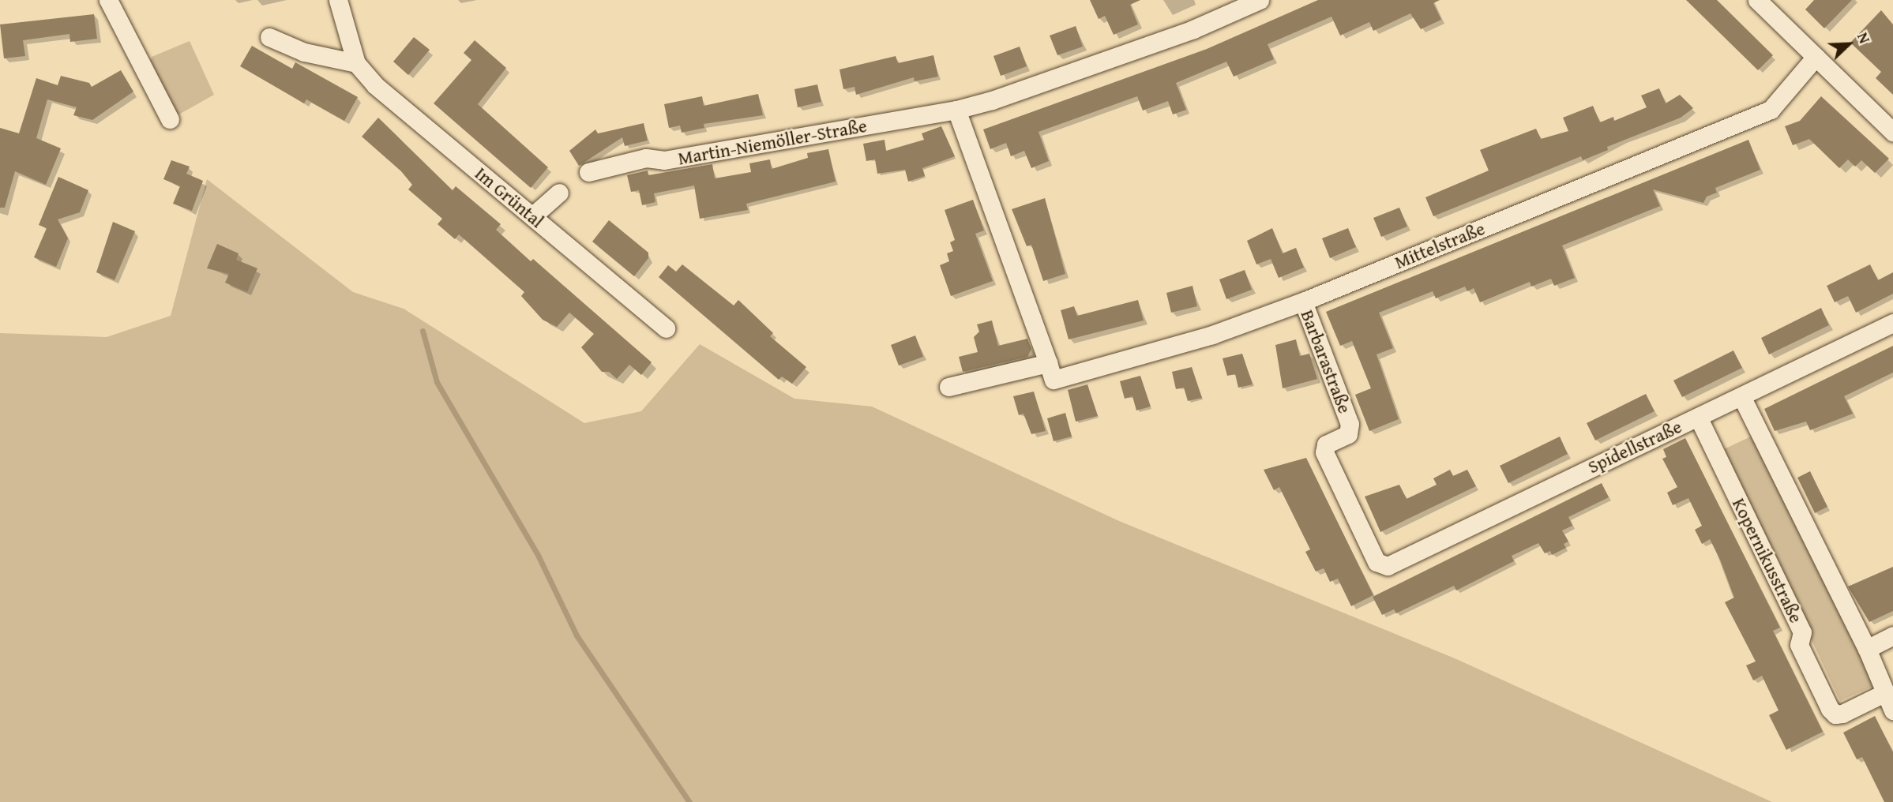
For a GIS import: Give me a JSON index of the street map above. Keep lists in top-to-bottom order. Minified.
{"streets":{"street":["Martin-Niemöller-Straße","Im Grüntal","Mittelstraße","Barbarastraße","Spidellstraße","Kopernikusstraße"]},"crossings":[["Martin-Niemöller-Straße","Mittelstraße"],["Mittelstraße","Barbarastraße"],["Barbarastraße","Spidellstraße"],["Spidellstraße","Kopernikusstraße"]],"north":"top right"}
